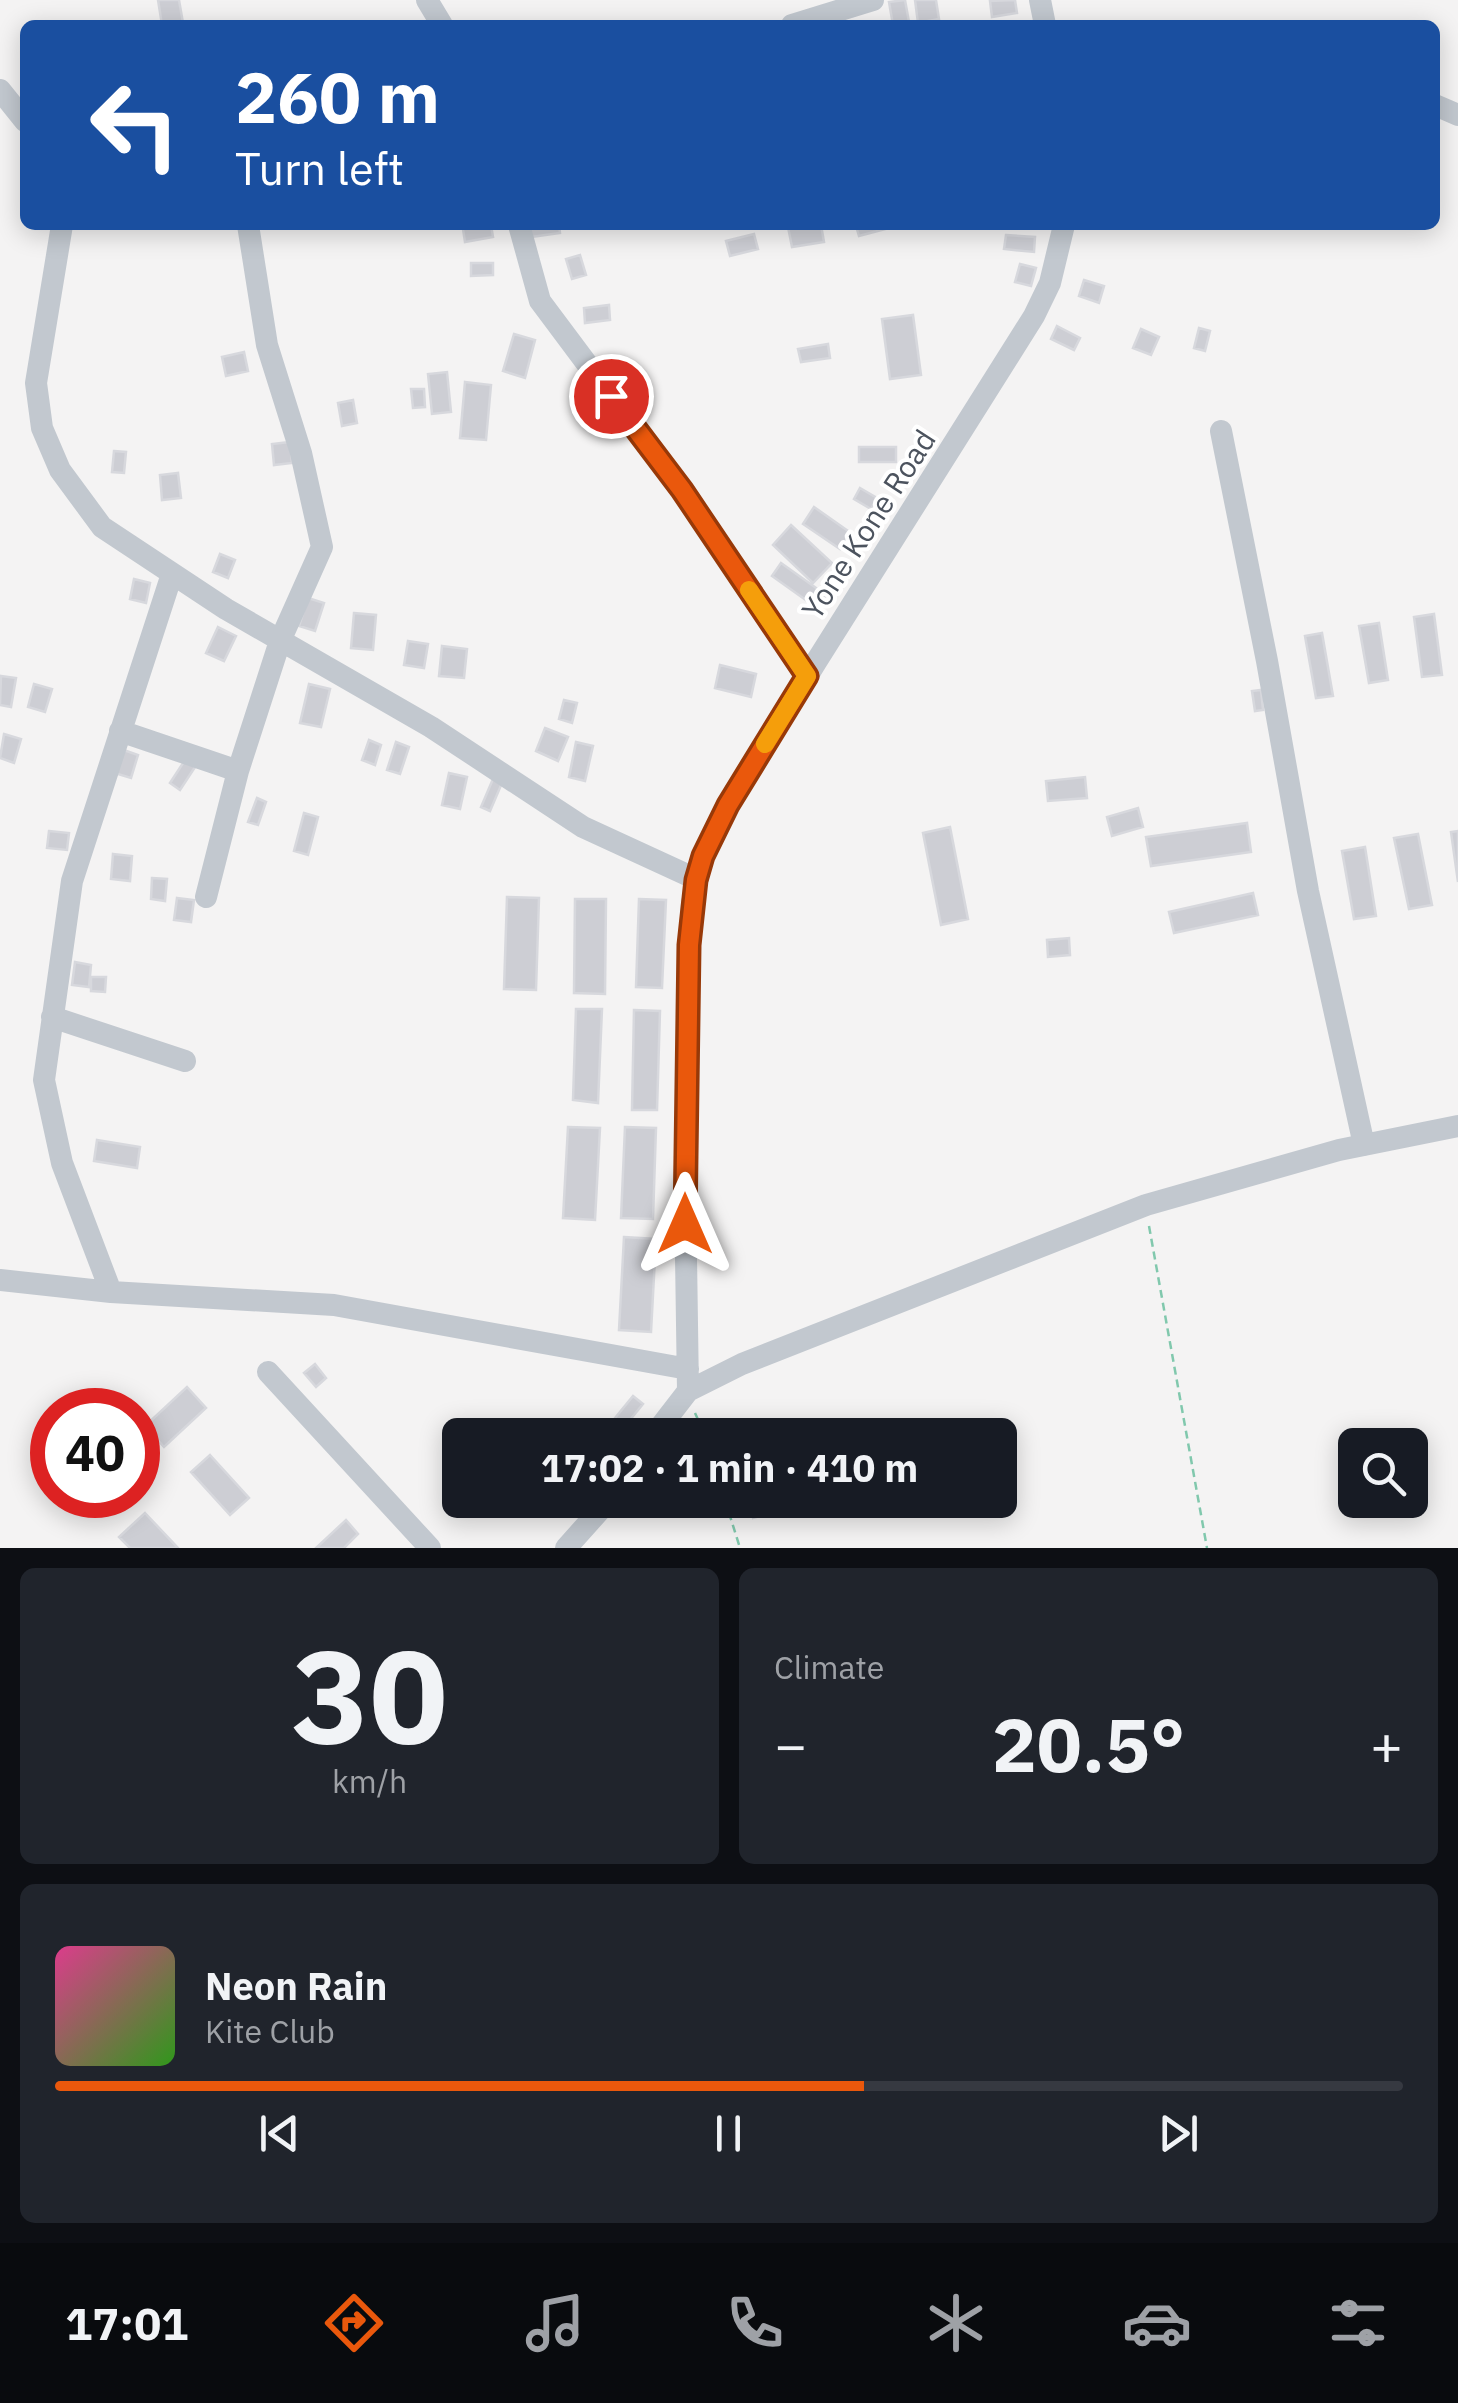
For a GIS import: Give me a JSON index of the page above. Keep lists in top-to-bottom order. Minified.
{"streets":{"street":["Yone Kone Road"]},"page":{"turn":["260 m","Turn left"],"limit":"40","trip":"17:02 · 1 min · 410 m","tile":[["30","km/h"],"Climate"],"heat":["−","20.5°","+"],"song":["Neon Rain","Kite Club"],"tabs":"17:01"}}
